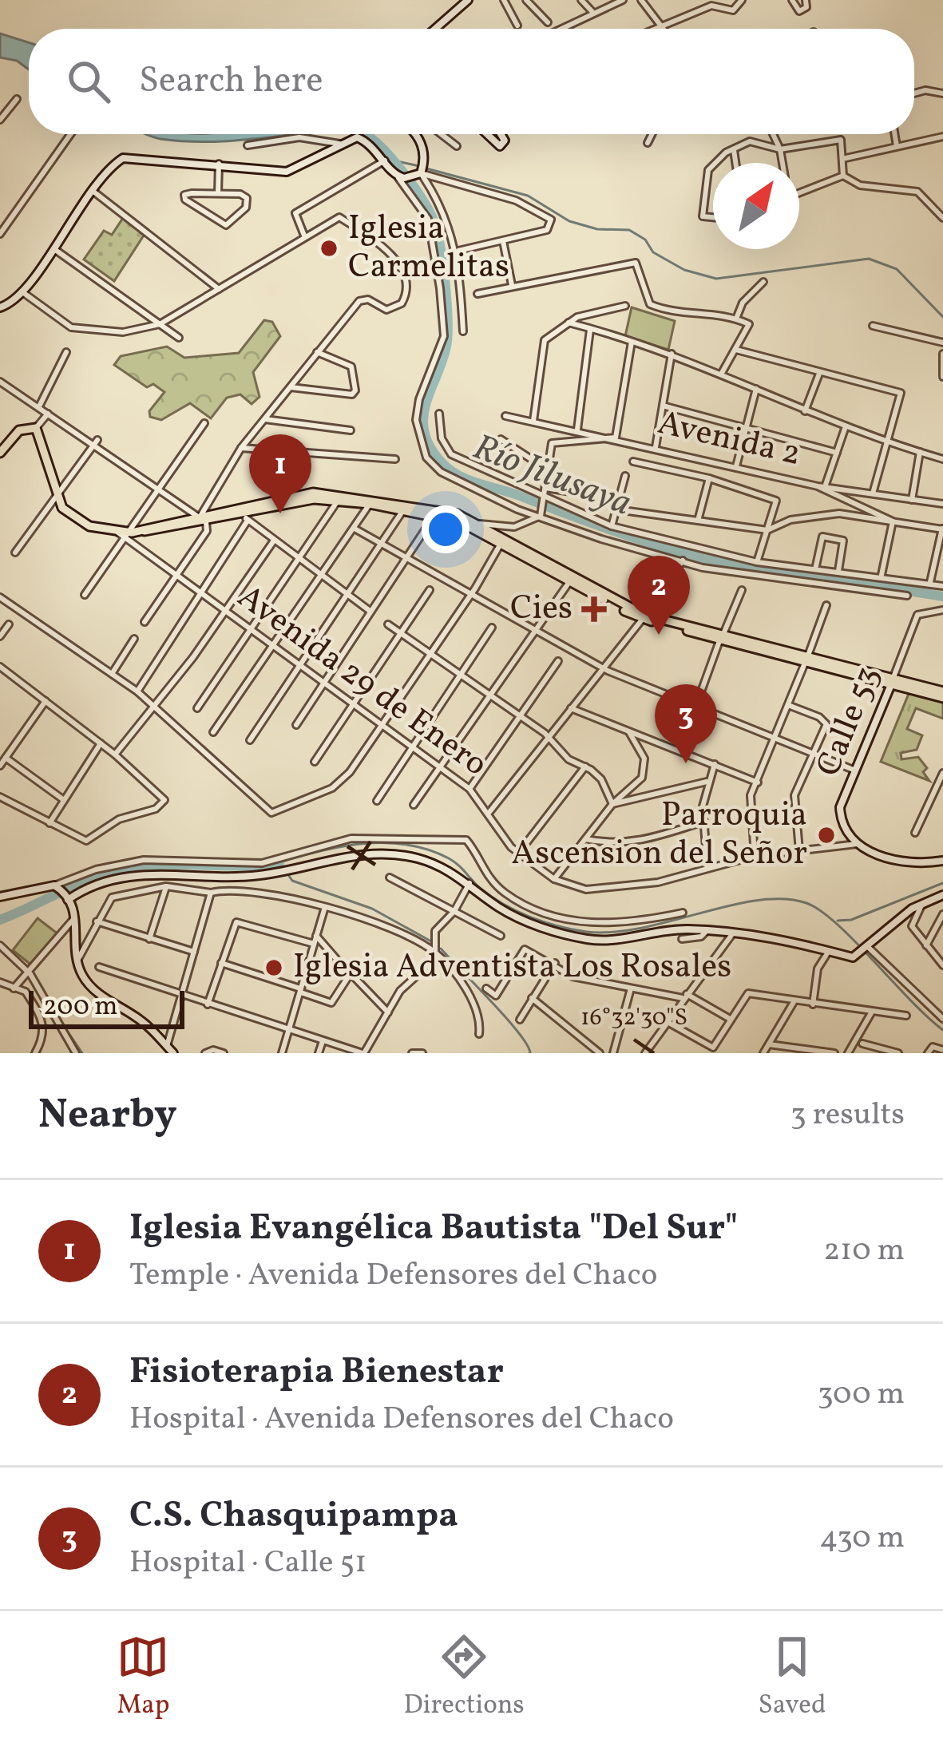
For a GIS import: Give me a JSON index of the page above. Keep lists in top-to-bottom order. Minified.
{"streets":{"street":["Avenida 2","Avenida 29 de Enero","Calle 53"]},"crossings":[["Avenida 29 de Enero","Calle 53"]],"water":["Río Jilusaya"],"places":{"other":["Iglesia Carmelitas","Parroquia Ascension del Señor","Iglesia Adventista Los Rosales"],"health":["Cies"]},"scale_bar":"200 m","north":"top right","page":{"search":"Search here","pins":["1","2","3"],"scale":"200 m","heading":["Nearby","3 results"],"list":[{"mark":"1","name":"Iglesia Evangélica Bautista \"Del Sur\"","note":"Temple · Avenida Defensores del Chaco","value":"210 m"},{"mark":"2","name":"Fisioterapia Bienestar","note":"Hospital · Avenida Defensores del Chaco","value":"300 m"},{"mark":"3","name":"C.S. Chasquipampa","note":"Hospital · Calle 51","value":"430 m"}],"nav":["Map","Directions","Saved"]},"coordinates":["16°32'30\"S"]}
